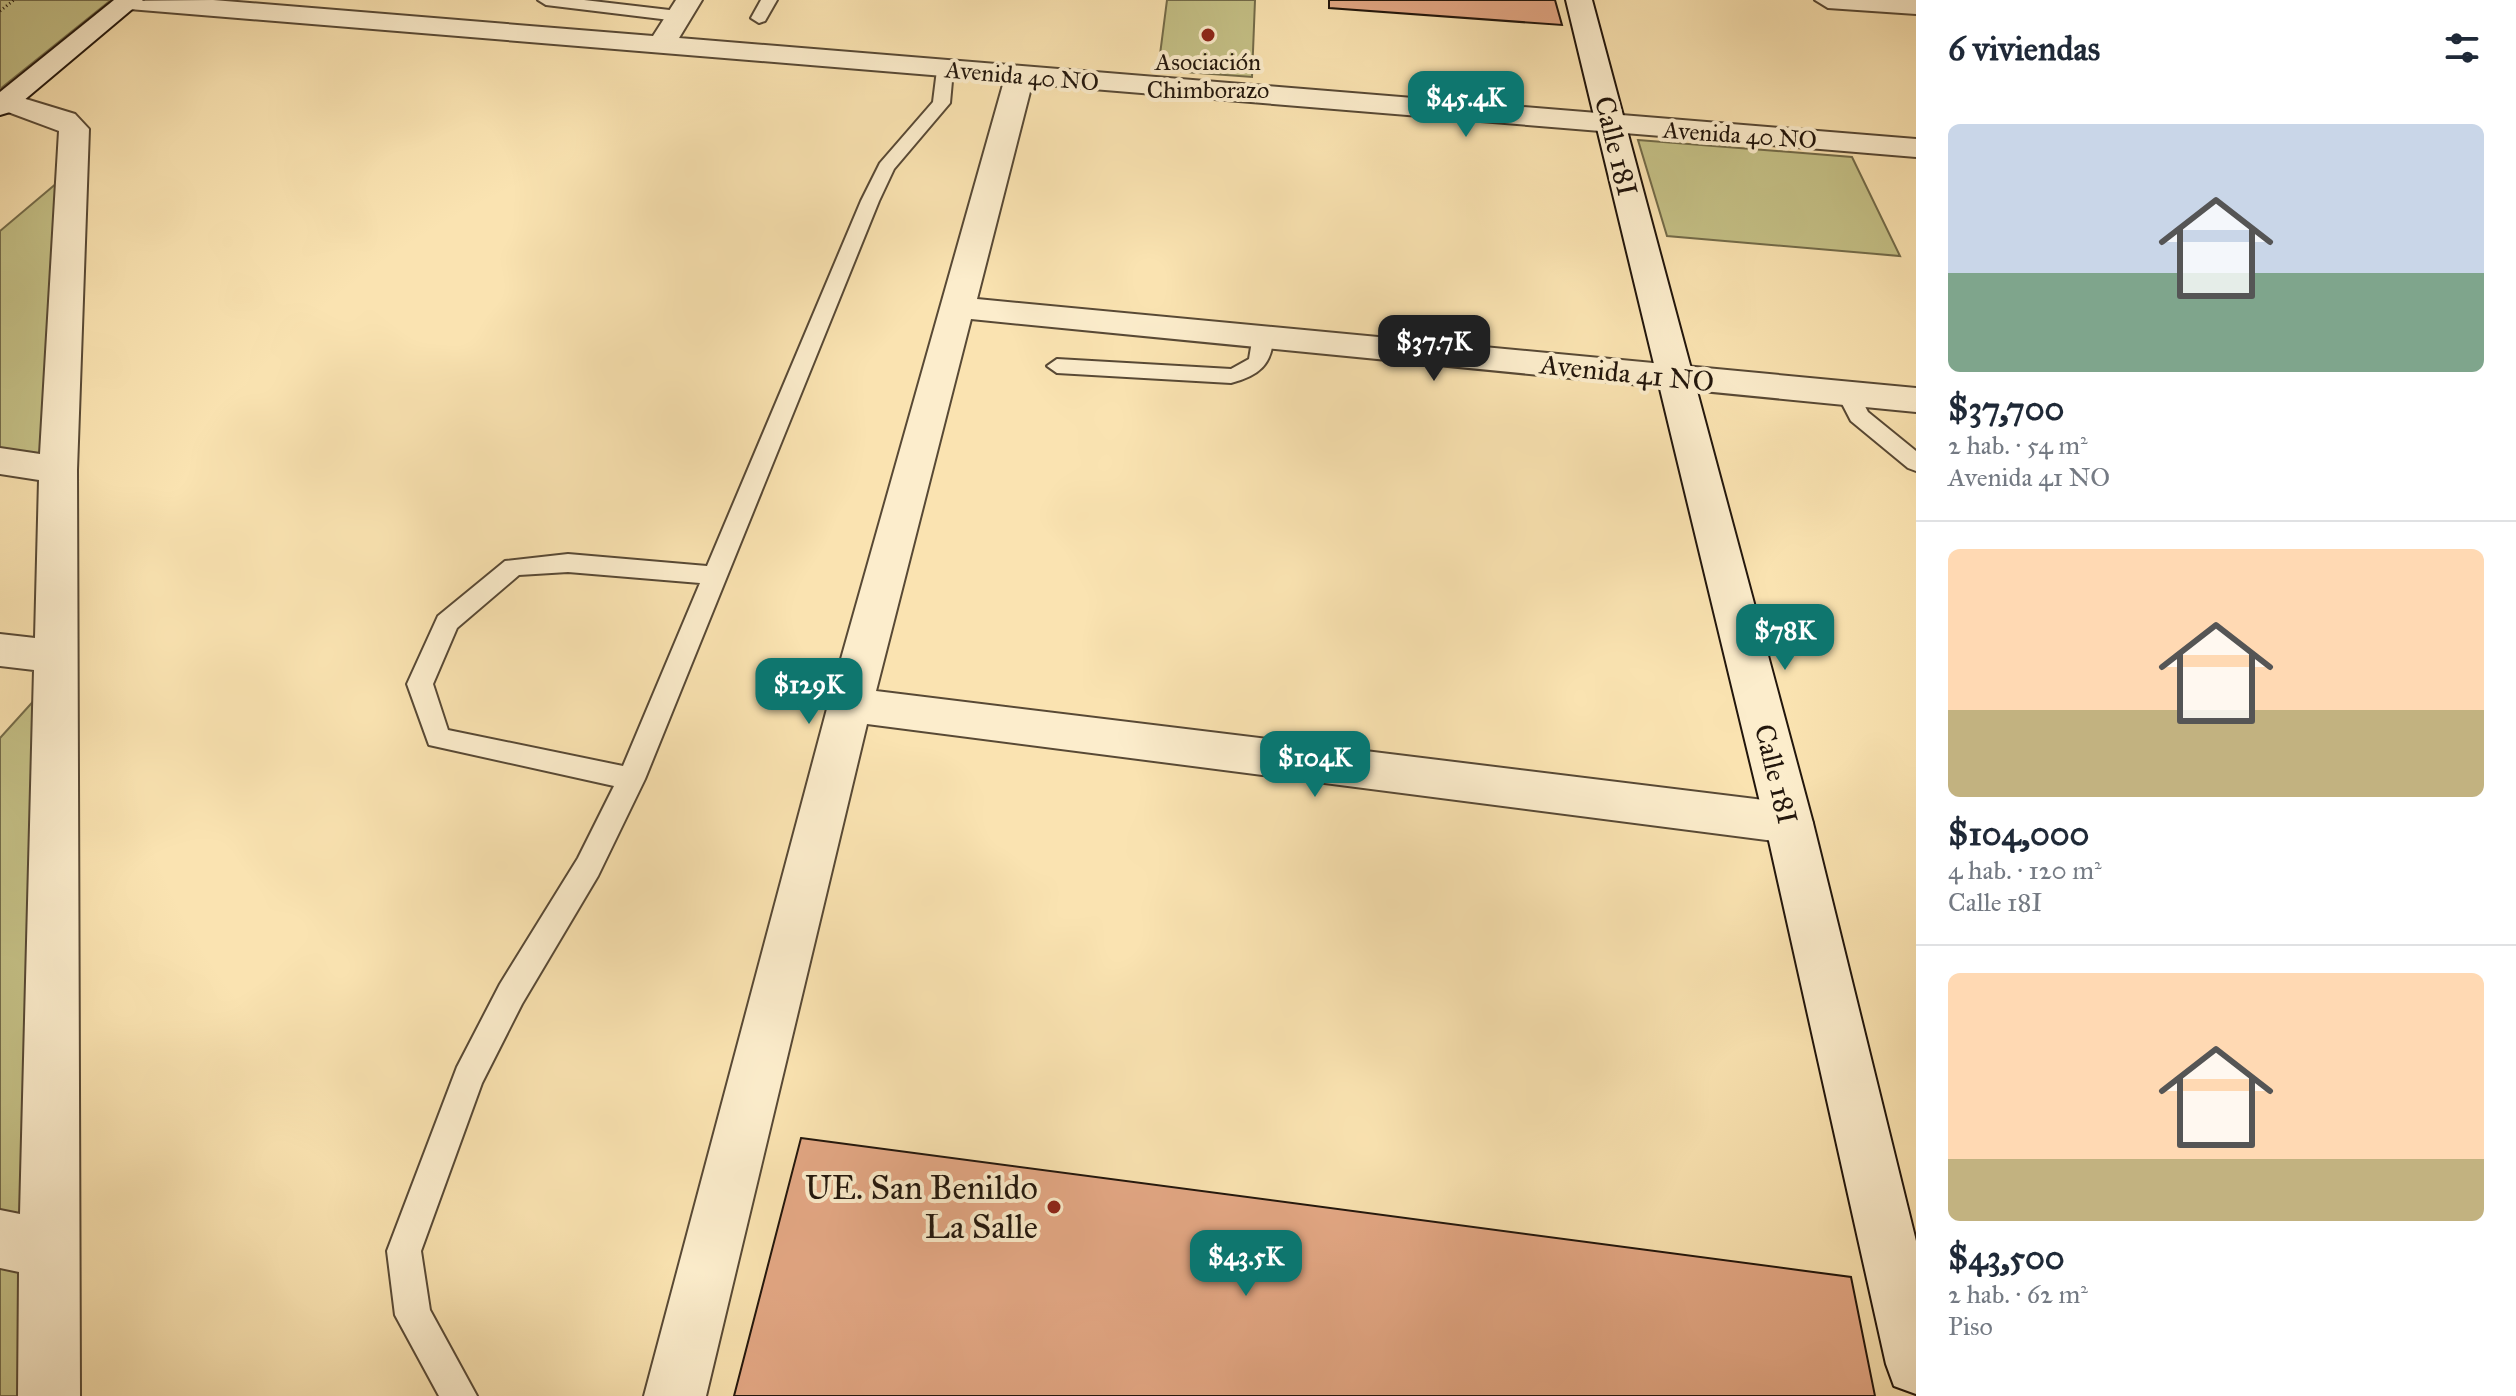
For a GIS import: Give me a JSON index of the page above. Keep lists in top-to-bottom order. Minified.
{"streets":{"street":["Avenida 40 NO","Calle 18I","Avenida 41 NO"]},"crossings":[["Avenida 40 NO","Calle 18I"],["Calle 18I","Avenida 41 NO"]],"places":["Asociación Chimborazo","UE. San Benildo La Salle"],"page":{"heading":"6 viviendas","price":["$45.4K","$37.7K","$78K","$129K","$104K","$43.5K"],"list":[{"name":"$37,700","note":"2 hab. · 54 m² · Avenida 41 NO"},{"name":"$104,000","note":"4 hab. · 120 m² · Calle 18I"},{"name":"$43,500","note":"2 hab. · 62 m² · Piso"}]}}
